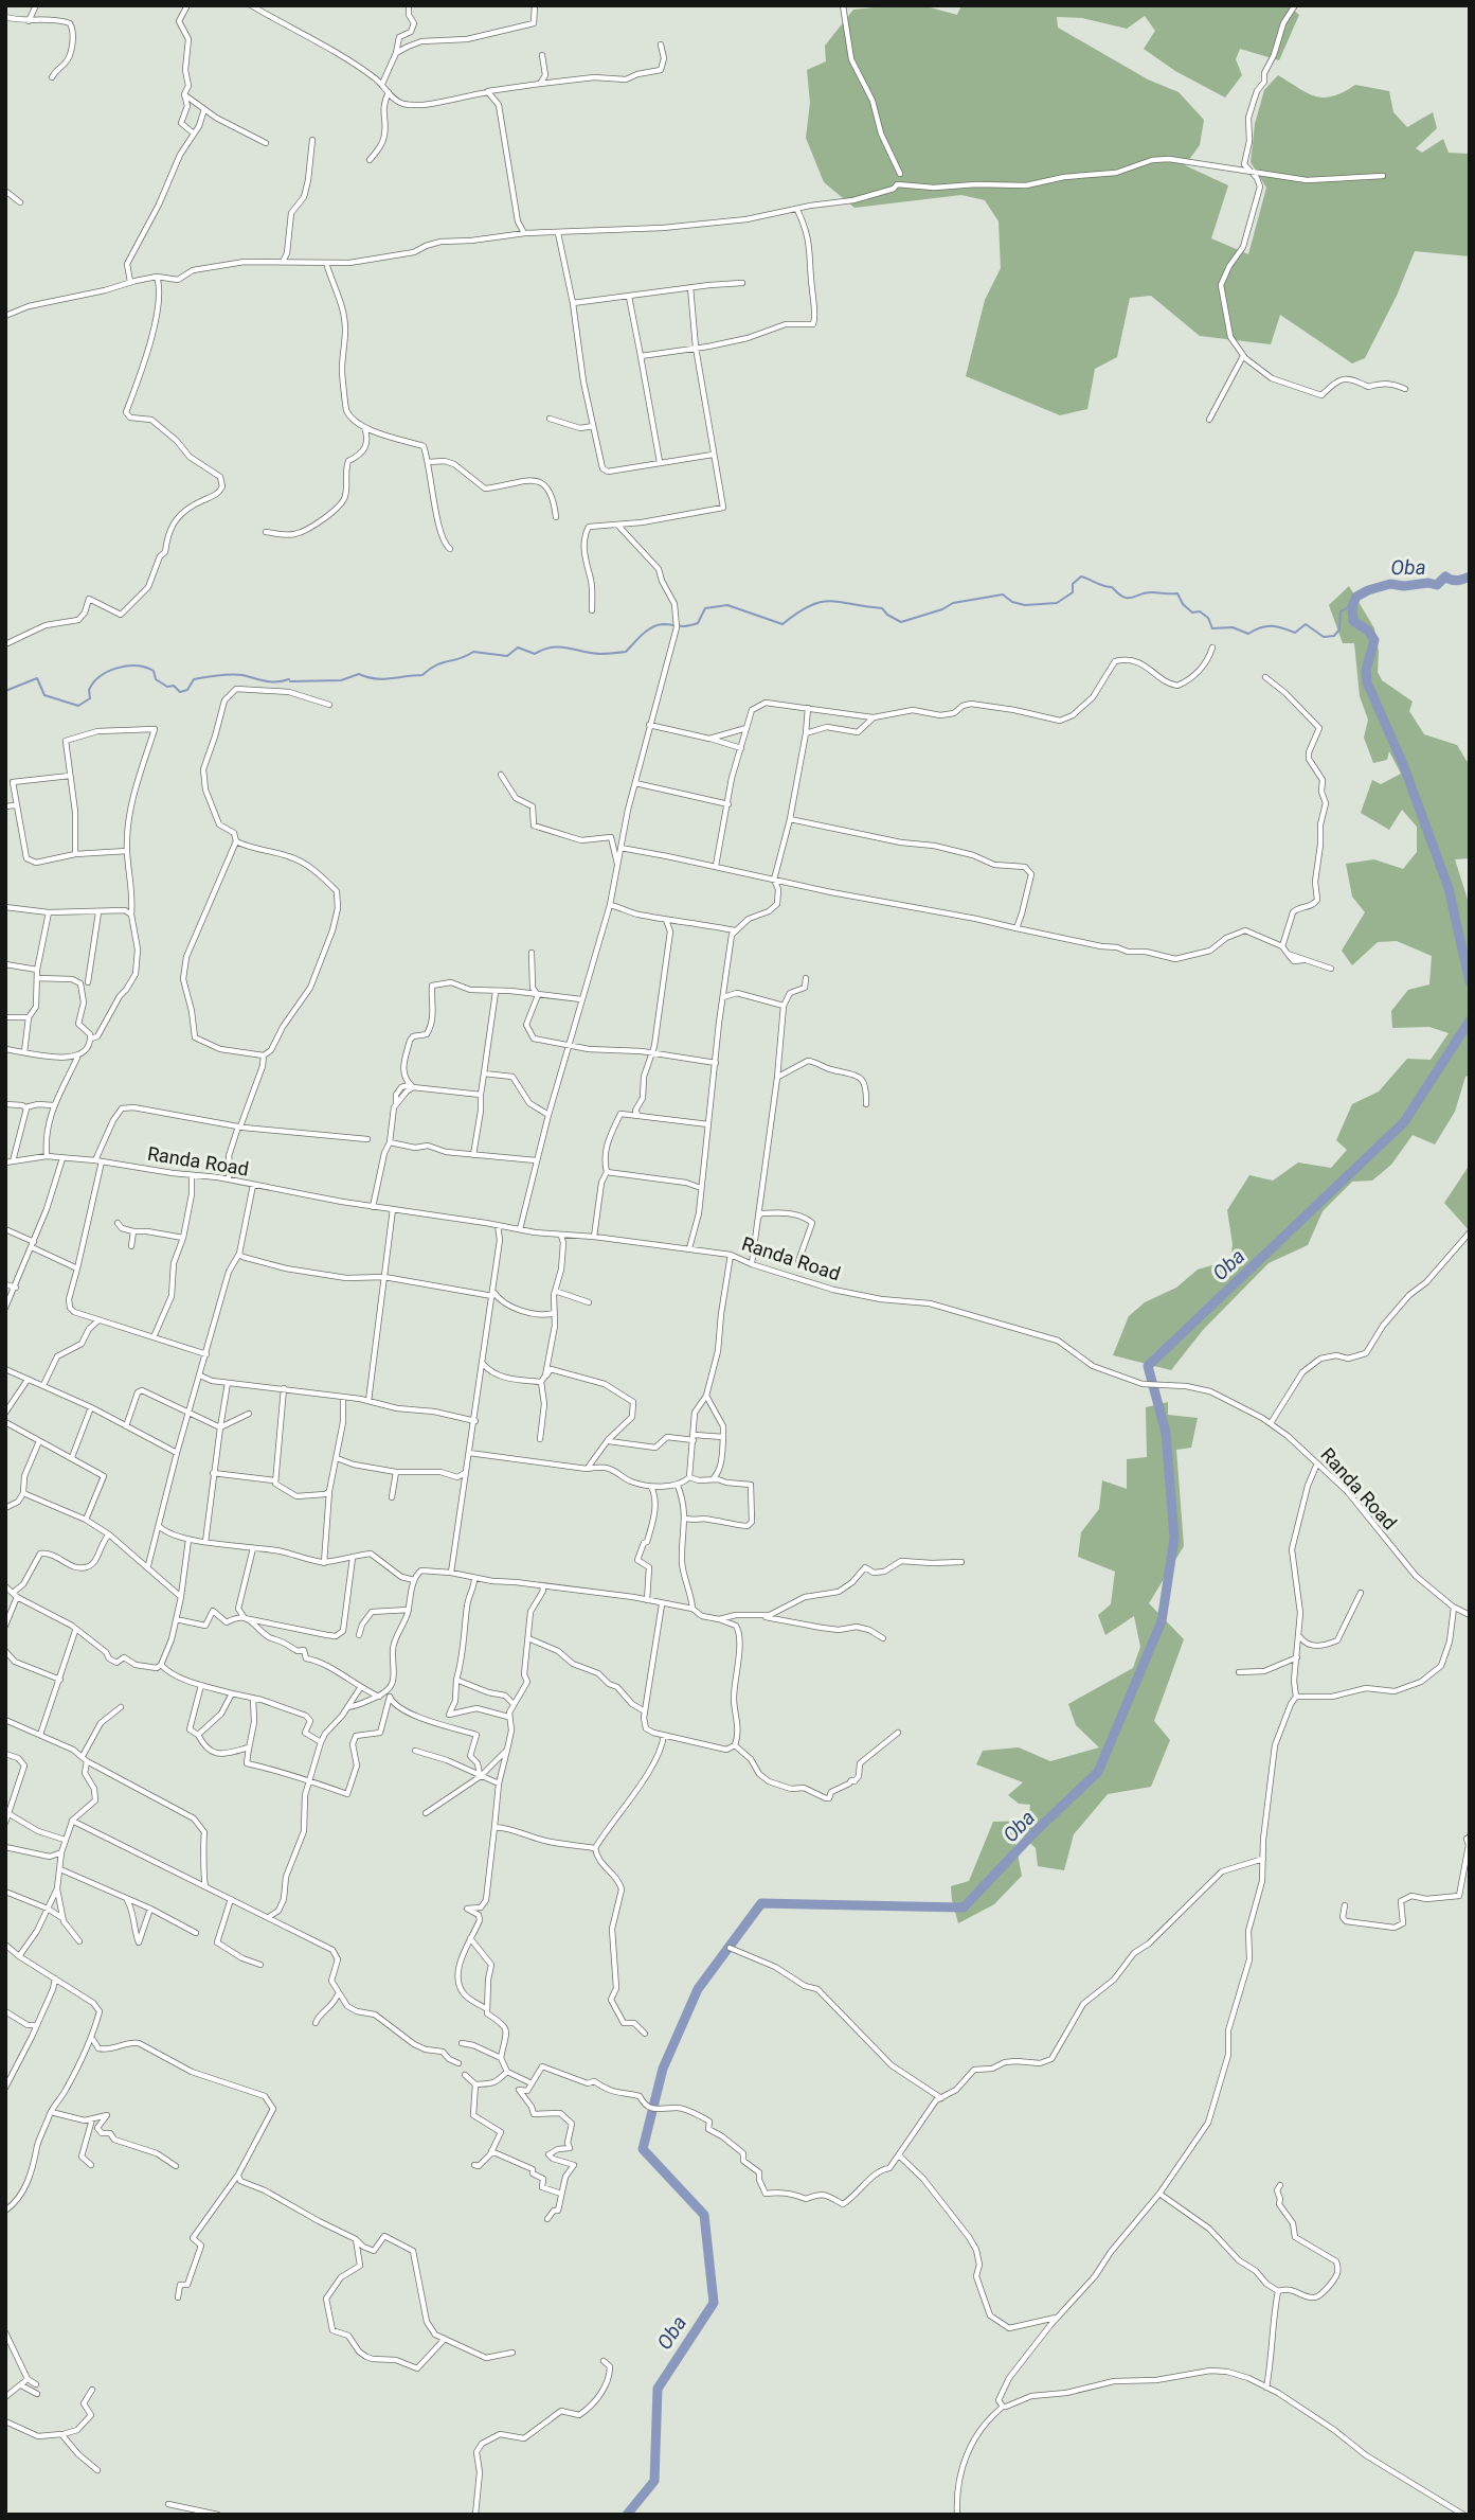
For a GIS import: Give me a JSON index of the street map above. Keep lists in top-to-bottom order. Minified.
{"streets":{"street":["Randa Road"]},"water":["Oba"]}
